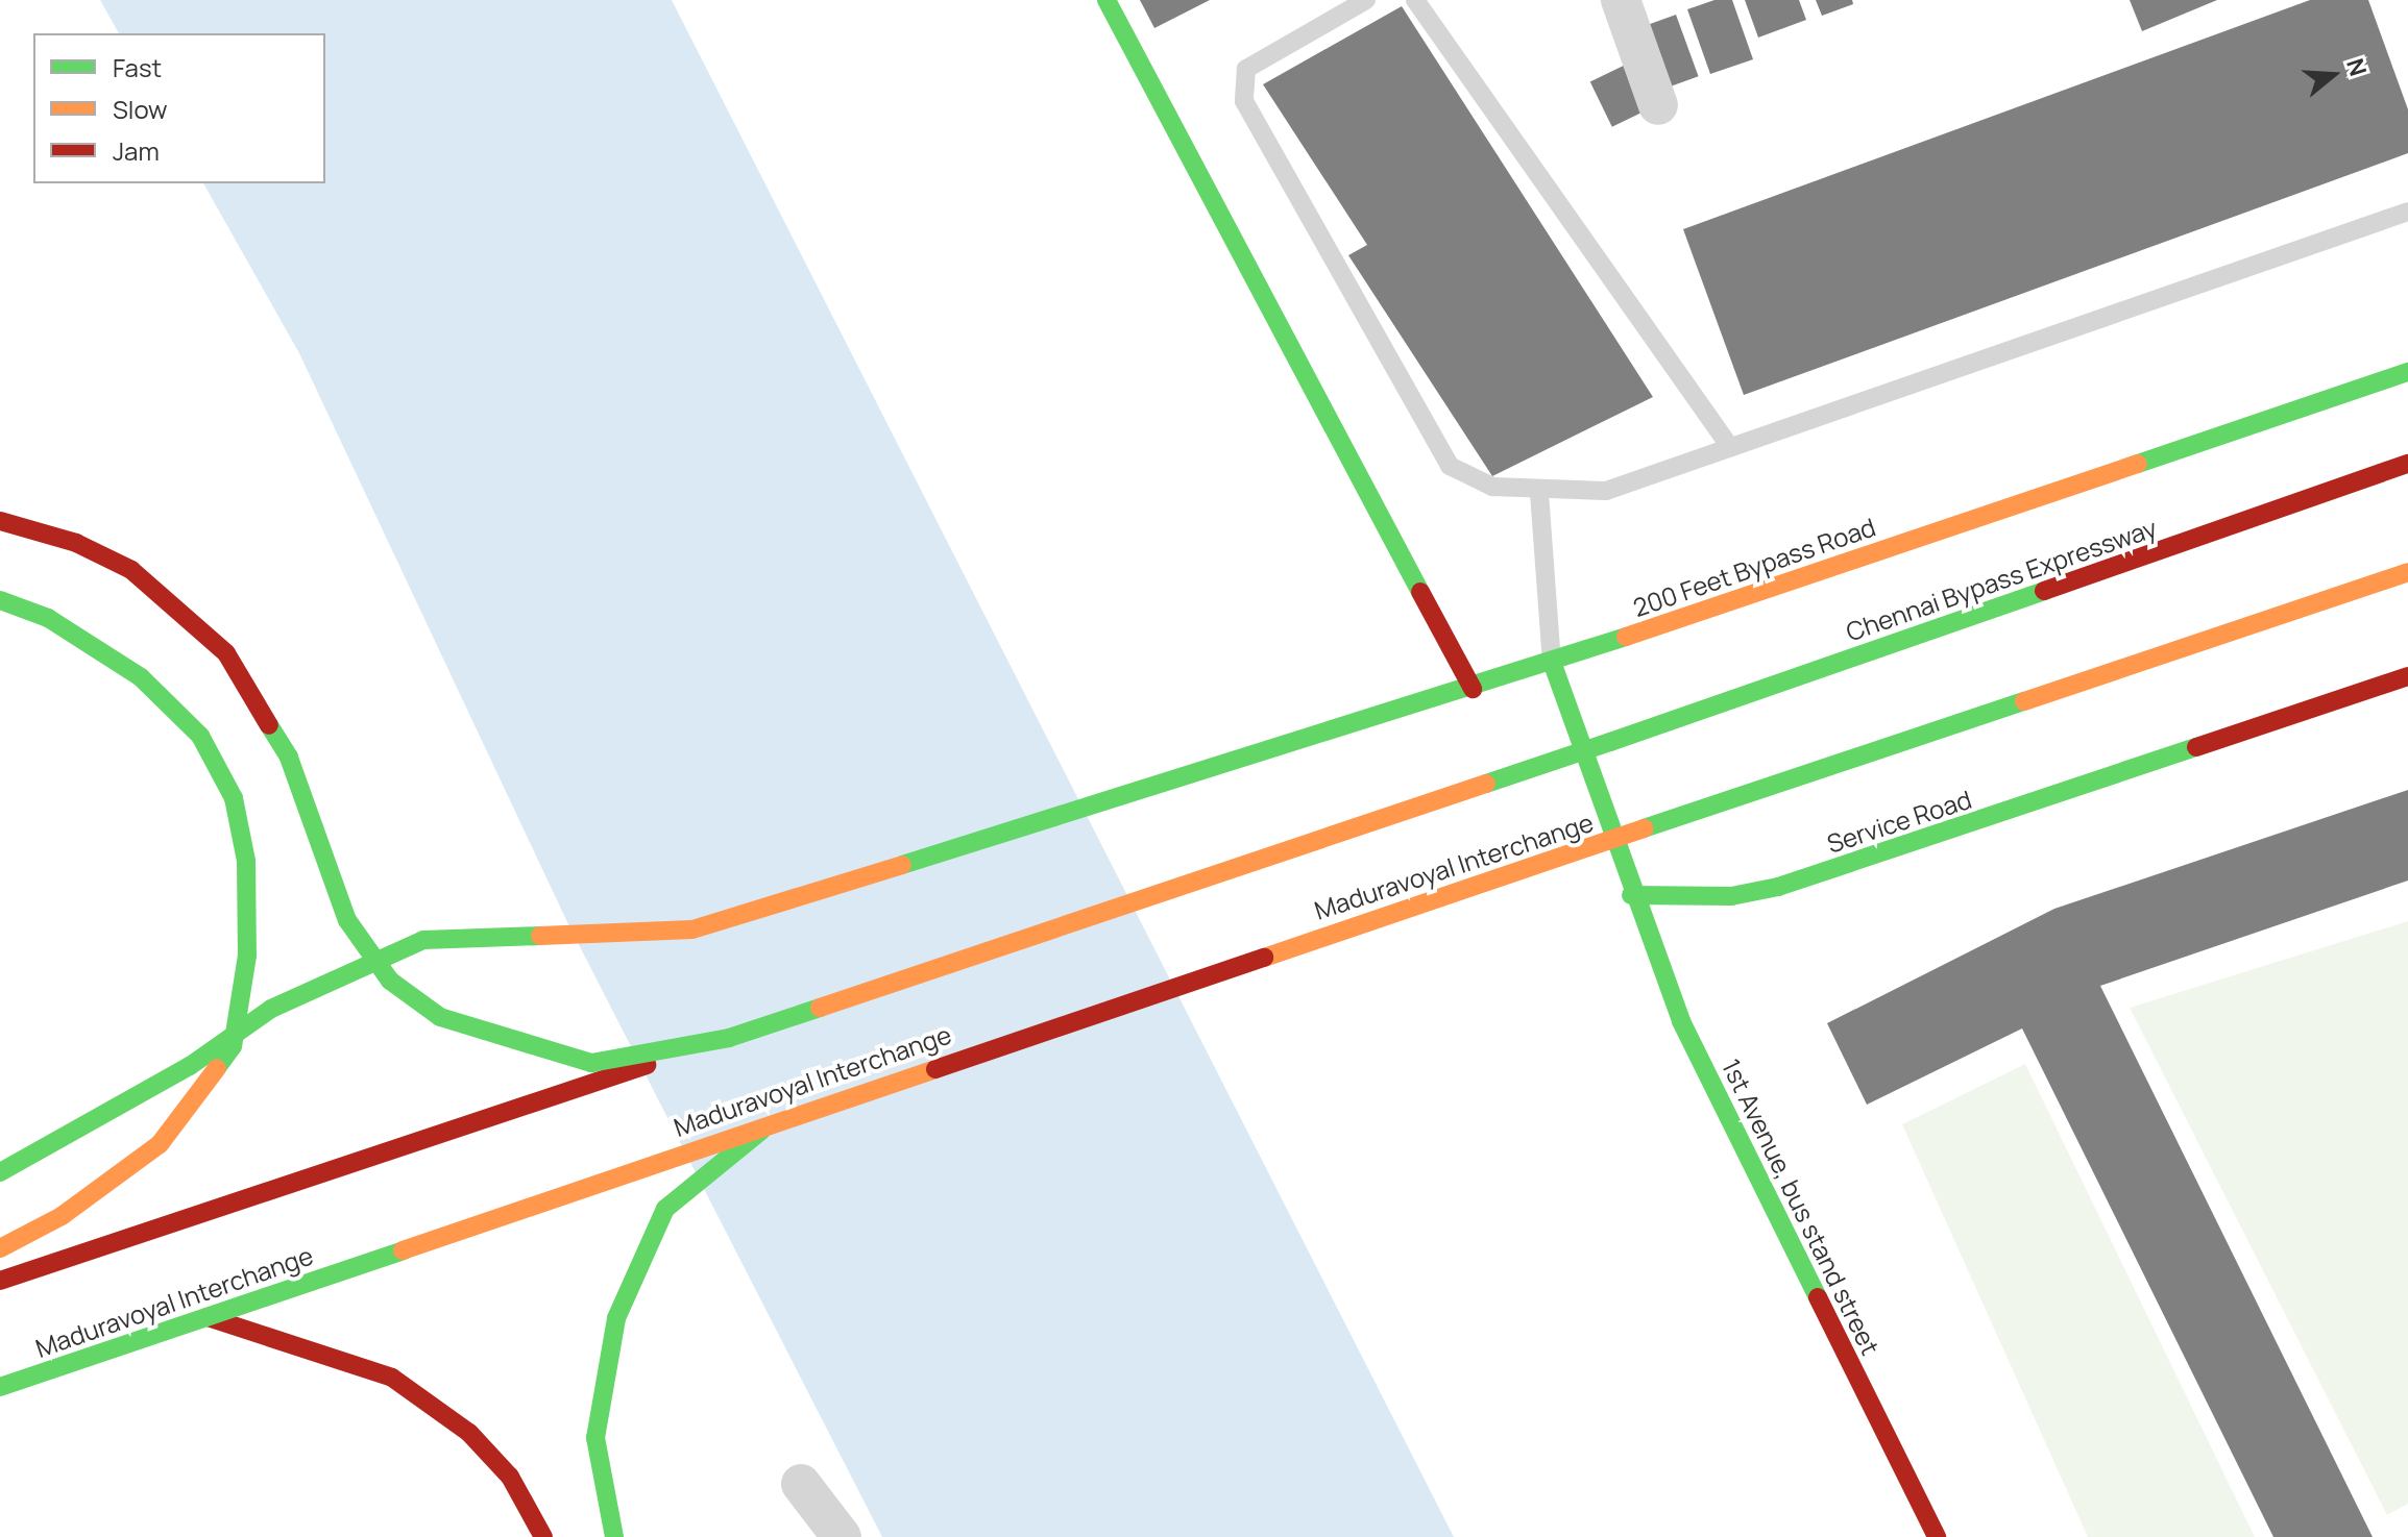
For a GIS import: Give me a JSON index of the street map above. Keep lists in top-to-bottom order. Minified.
{"streets":{"main road":["200 Feet Bypass Road","Chennai Bypass Expressway","Service Road","Maduravoyal Interchange","1st Avenue, bus stand street"]},"crossings":[["Service Road","1st Avenue, bus stand street"]],"legend":["Fast","Slow","Jam"],"north":"right"}
